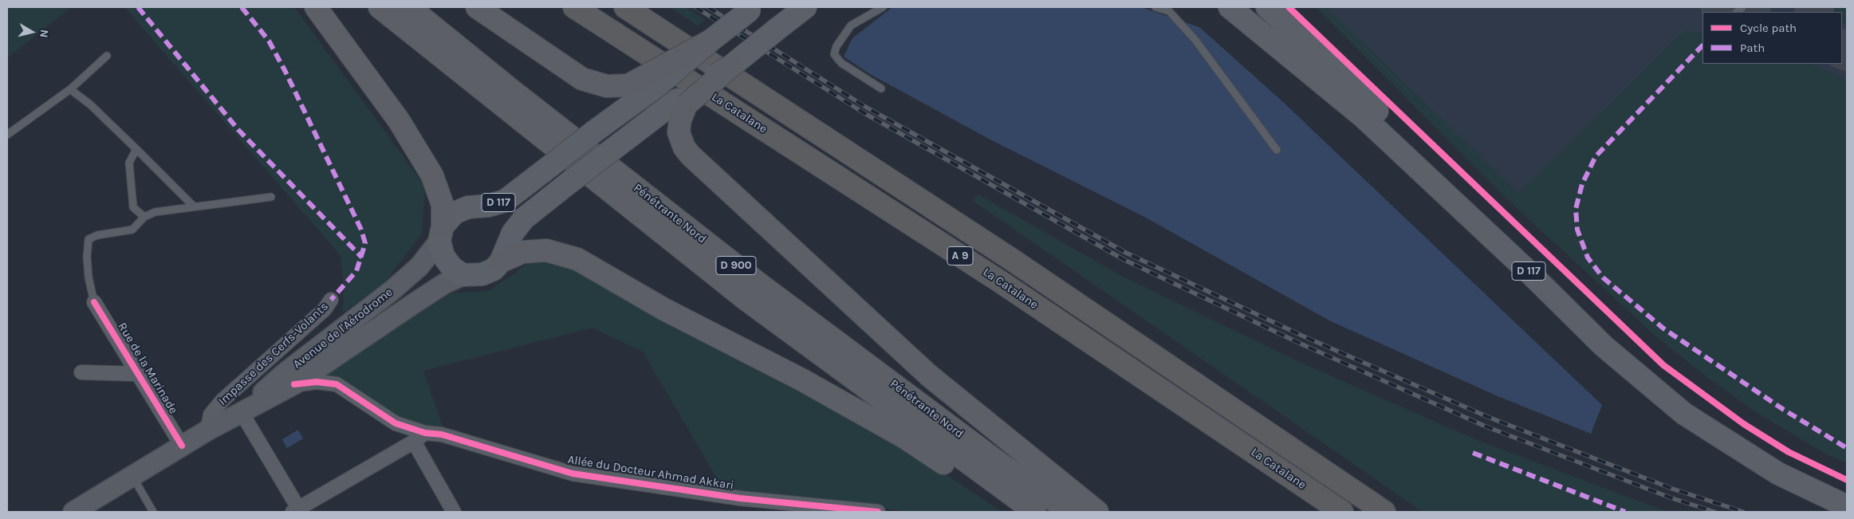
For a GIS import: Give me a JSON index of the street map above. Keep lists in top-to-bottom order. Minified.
{"streets":{"highway":["La Catalane","Pénétrante Nord","A 9","D 900"],"main road":["D 117","Avenue de l'Aérodrome"],"street":["Impasse des Cerfs-Volants","Rue de la Marinade","Allée du Docteur Ahmad Akkari"]},"crossings":[["D 117","Avenue de l'Aérodrome"],["Avenue de l'Aérodrome","Impasse des Cerfs-Volants"],["Avenue de l'Aérodrome","Rue de la Marinade"],["Avenue de l'Aérodrome","Allée du Docteur Ahmad Akkari"]],"legend":["Cycle path","Path"],"north":"right"}
